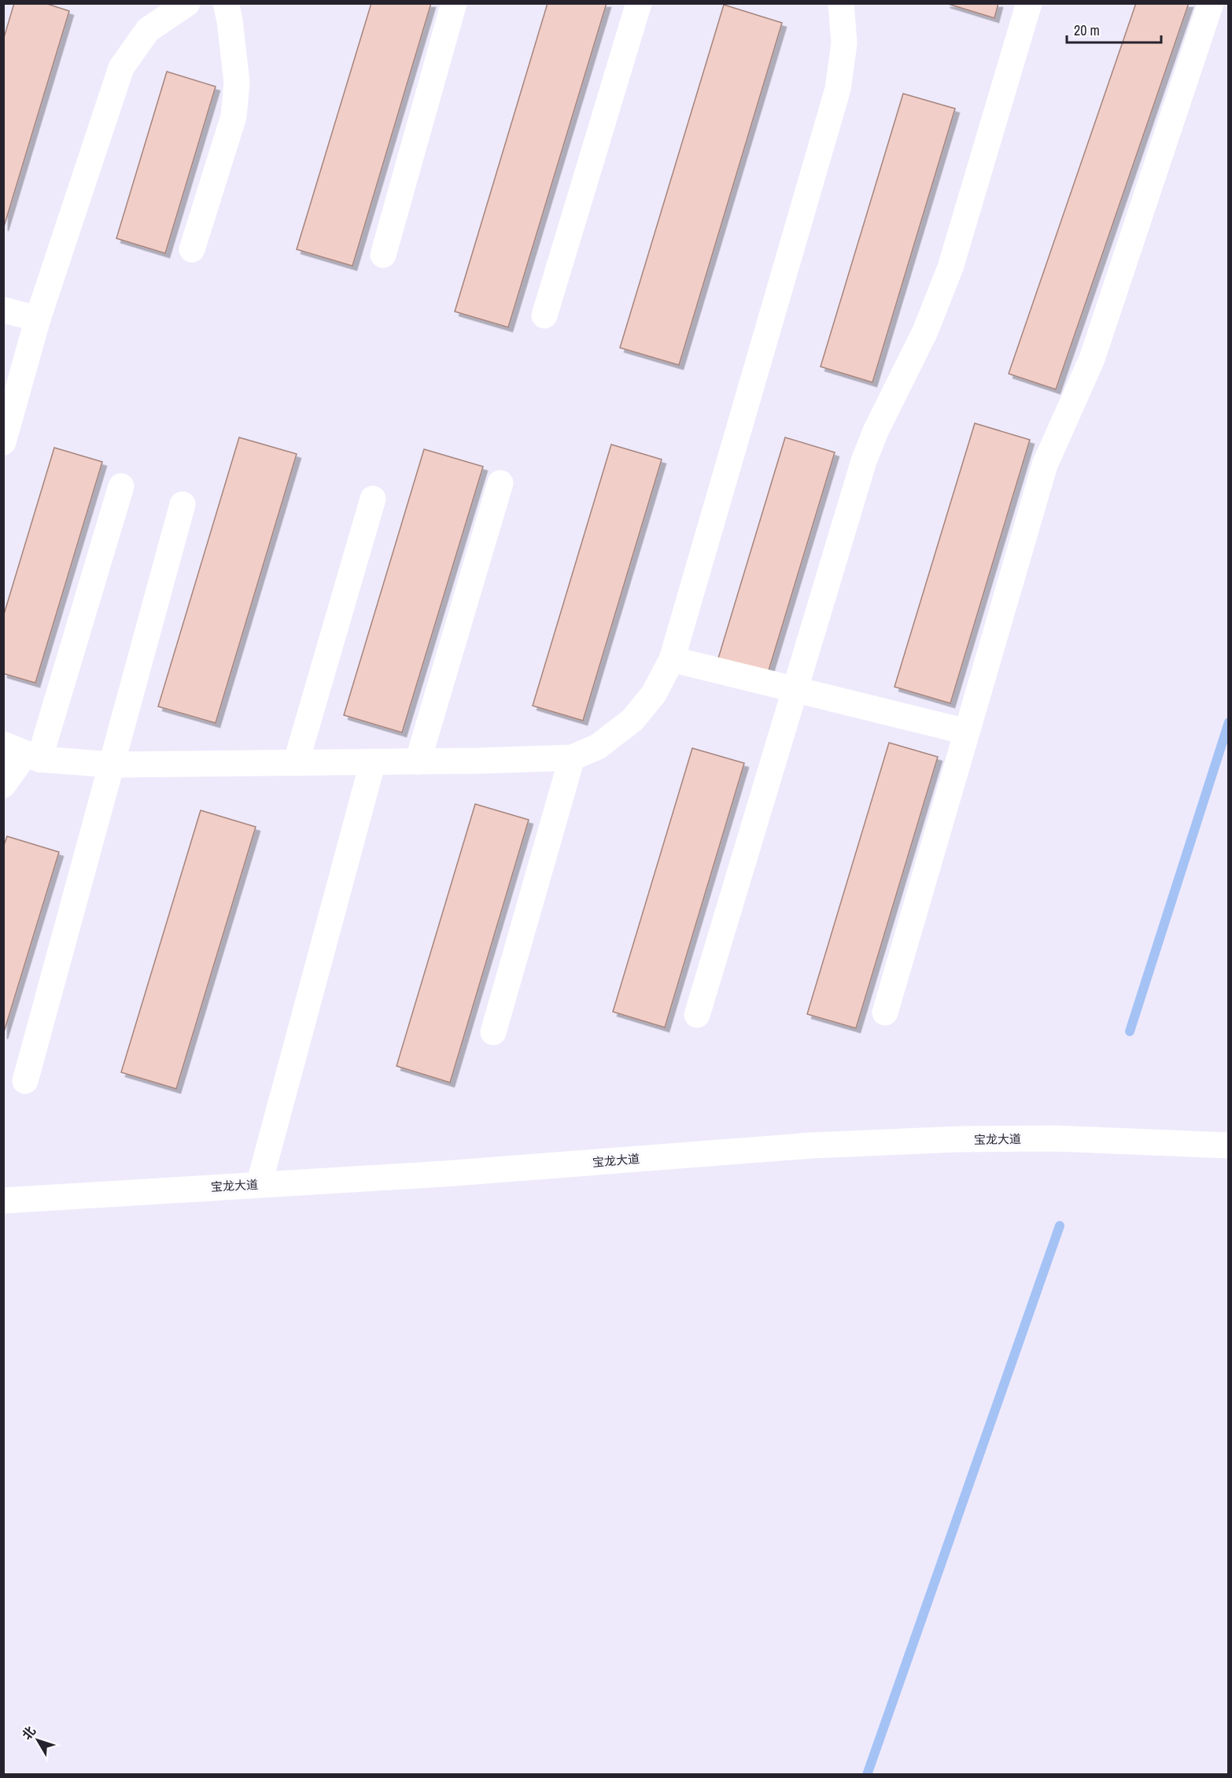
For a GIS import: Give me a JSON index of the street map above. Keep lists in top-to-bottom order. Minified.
{"streets":{"street":["宝龙大道"]},"scale_bar":"20 m","north":"top left"}
